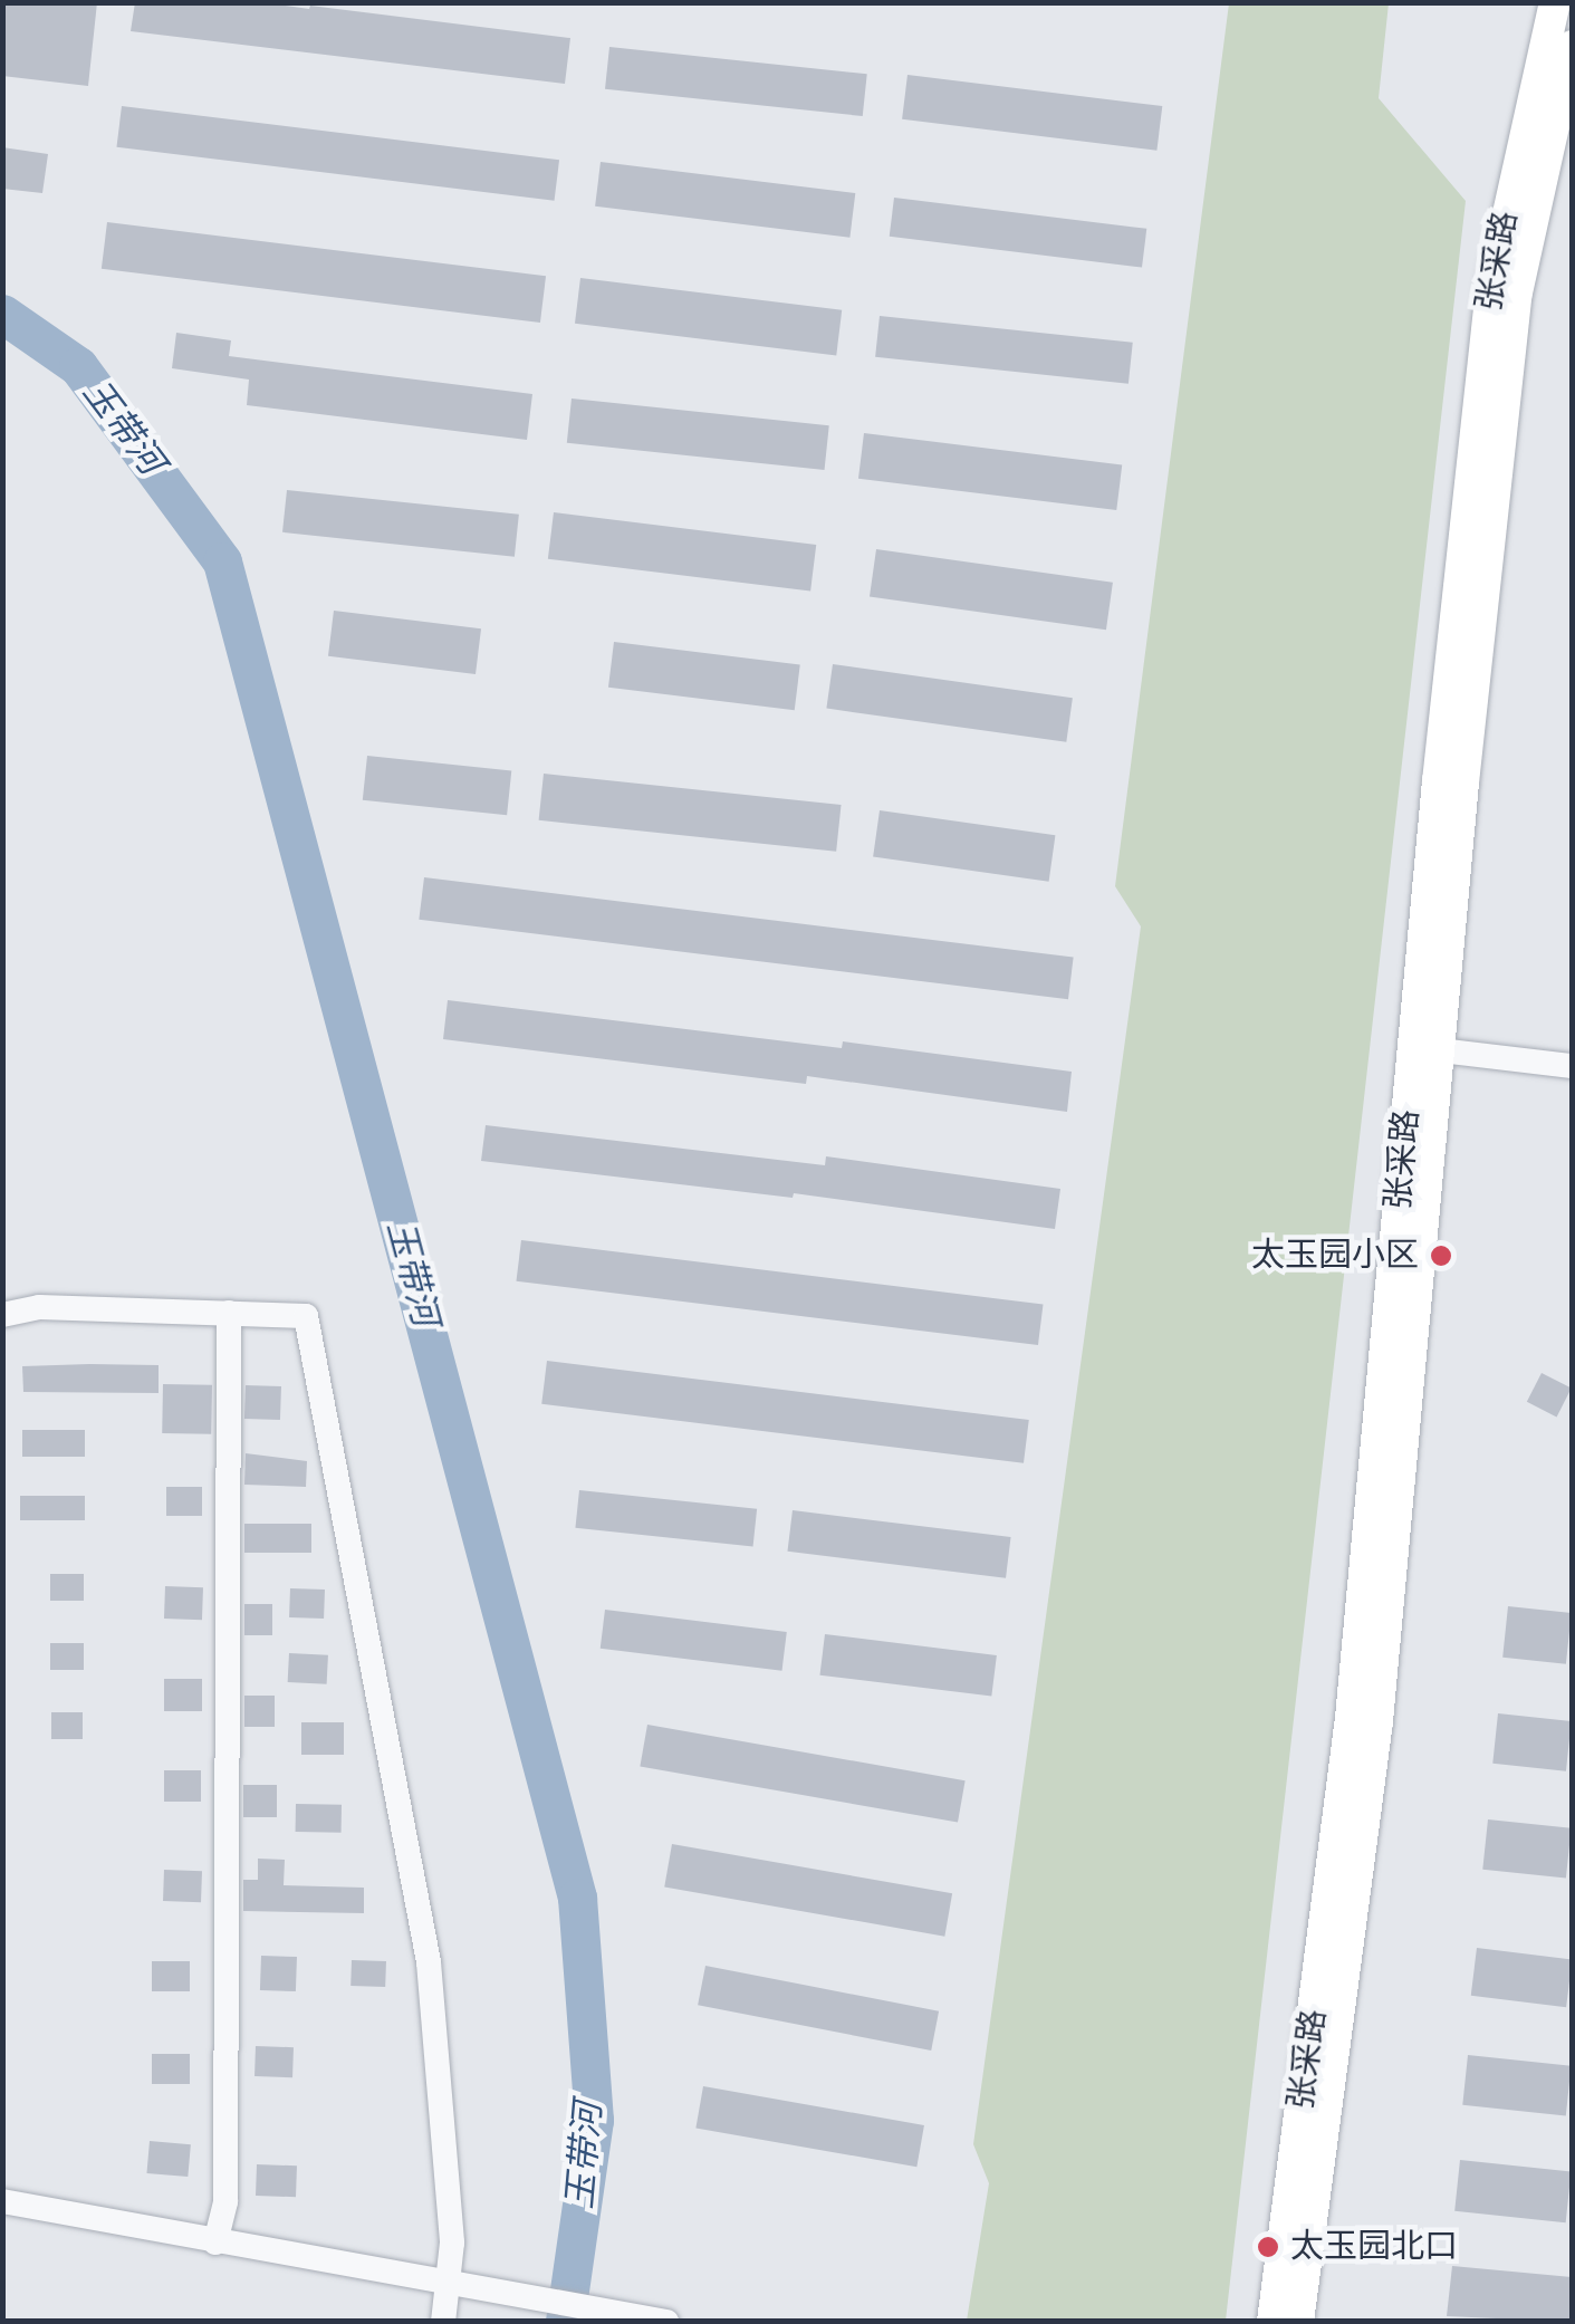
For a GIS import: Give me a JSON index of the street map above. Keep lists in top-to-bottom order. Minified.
{"streets":{"main road":["张采路"]},"water":["玉带河"],"places":["太玉园小区","太玉园北口"]}
